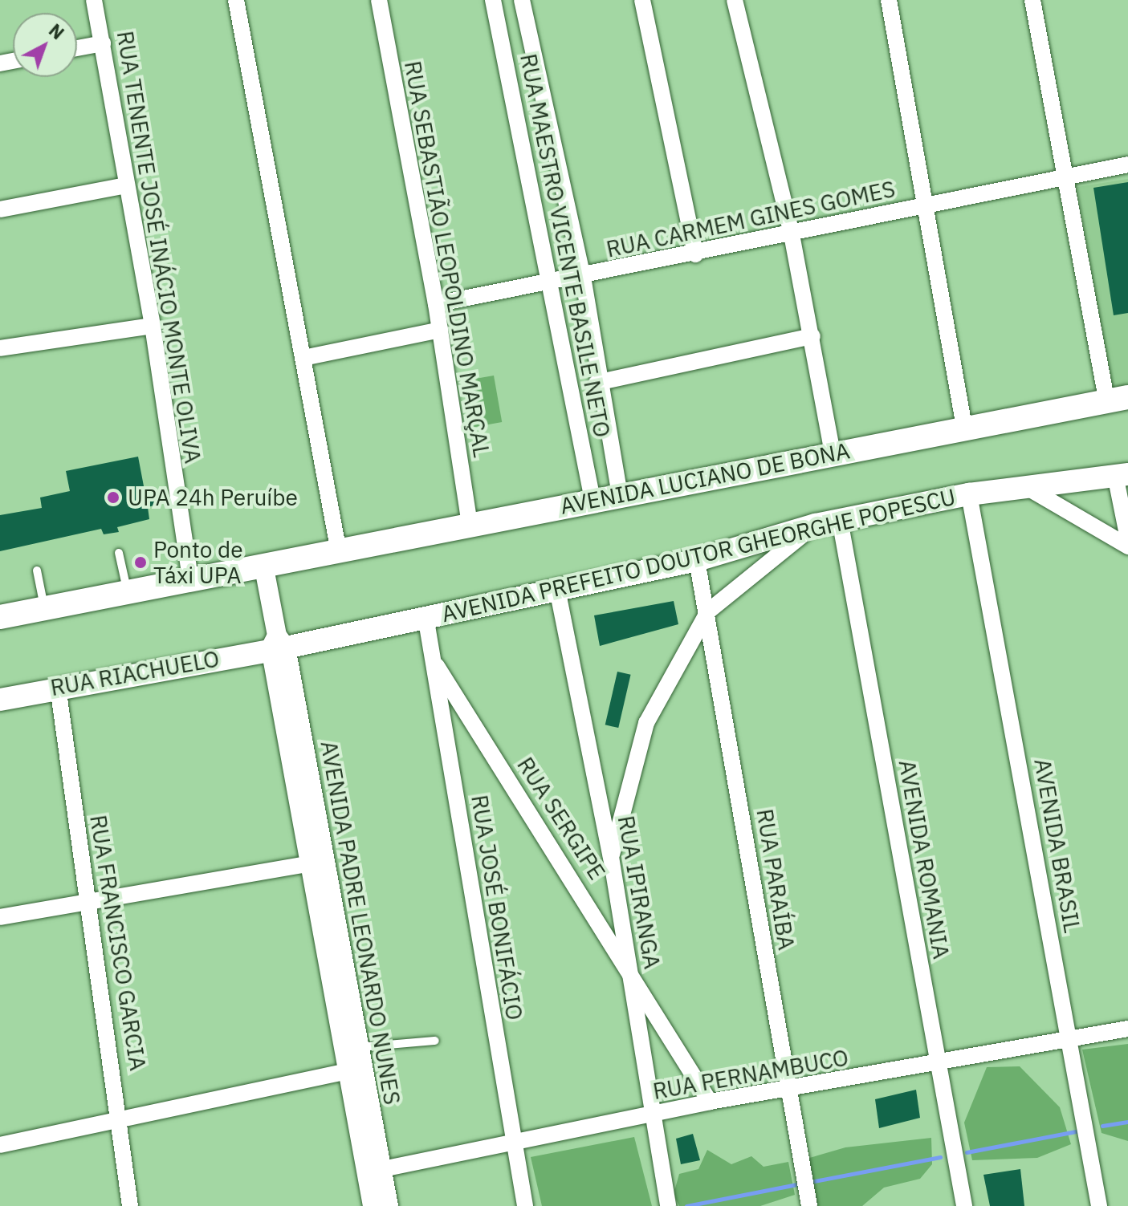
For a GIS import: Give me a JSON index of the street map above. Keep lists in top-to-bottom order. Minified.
{"streets":{"main road":["AVENIDA LUCIANO DE BONA","AVENIDA PREFEITO DOUTOR GHEORGHE POPESCU","RUA RIACHUELO"],"street":["RUA CARMEM GINES GOMES","RUA MAESTRO VICENTE BASILE NETO","RUA TENENTE JOSÉ INÁCIO MONTE OLIVA","RUA SEBASTIÃO LEOPOLDINO MARÇAL","RUA SERGIPE","AVENIDA BRASIL","AVENIDA ROMANIA","RUA PARAÍBA","RUA IPIRANGA","RUA JOSÉ BONIFÁCIO","AVENIDA PADRE LEONARDO NUNES","RUA FRANCISCO GARCIA","RUA PERNAMBUCO"]},"crossings":[["RUA CARMEM GINES GOMES","RUA MAESTRO VICENTE BASILE NETO"],["RUA CARMEM GINES GOMES","RUA SEBASTIÃO LEOPOLDINO MARÇAL"],["RUA MAESTRO VICENTE BASILE NETO","AVENIDA LUCIANO DE BONA"],["RUA TENENTE JOSÉ INÁCIO MONTE OLIVA","AVENIDA LUCIANO DE BONA"],["RUA SEBASTIÃO LEOPOLDINO MARÇAL","AVENIDA LUCIANO DE BONA"],["AVENIDA LUCIANO DE BONA","AVENIDA PADRE LEONARDO NUNES"],["AVENIDA PREFEITO DOUTOR GHEORGHE POPESCU","RUA RIACHUELO"],["AVENIDA PREFEITO DOUTOR GHEORGHE POPESCU","AVENIDA BRASIL"],["AVENIDA PREFEITO DOUTOR GHEORGHE POPESCU","AVENIDA ROMANIA"],["AVENIDA PREFEITO DOUTOR GHEORGHE POPESCU","RUA PARAÍBA"],["AVENIDA PREFEITO DOUTOR GHEORGHE POPESCU","RUA IPIRANGA"],["AVENIDA PREFEITO DOUTOR GHEORGHE POPESCU","RUA JOSÉ BONIFÁCIO"],["AVENIDA PREFEITO DOUTOR GHEORGHE POPESCU","AVENIDA PADRE LEONARDO NUNES"],["RUA RIACHUELO","AVENIDA PADRE LEONARDO NUNES"],["RUA RIACHUELO","RUA FRANCISCO GARCIA"],["RUA SERGIPE","RUA IPIRANGA"],["RUA SERGIPE","RUA JOSÉ BONIFÁCIO"],["RUA SERGIPE","RUA PERNAMBUCO"],["AVENIDA BRASIL","RUA PERNAMBUCO"],["AVENIDA ROMANIA","RUA PERNAMBUCO"],["RUA PARAÍBA","RUA PERNAMBUCO"],["RUA IPIRANGA","RUA PERNAMBUCO"],["RUA JOSÉ BONIFÁCIO","RUA PERNAMBUCO"],["AVENIDA PADRE LEONARDO NUNES","RUA PERNAMBUCO"]],"places":["UPA 24h Peruíbe","Ponto de Táxi UPA"],"north":"top right"}
